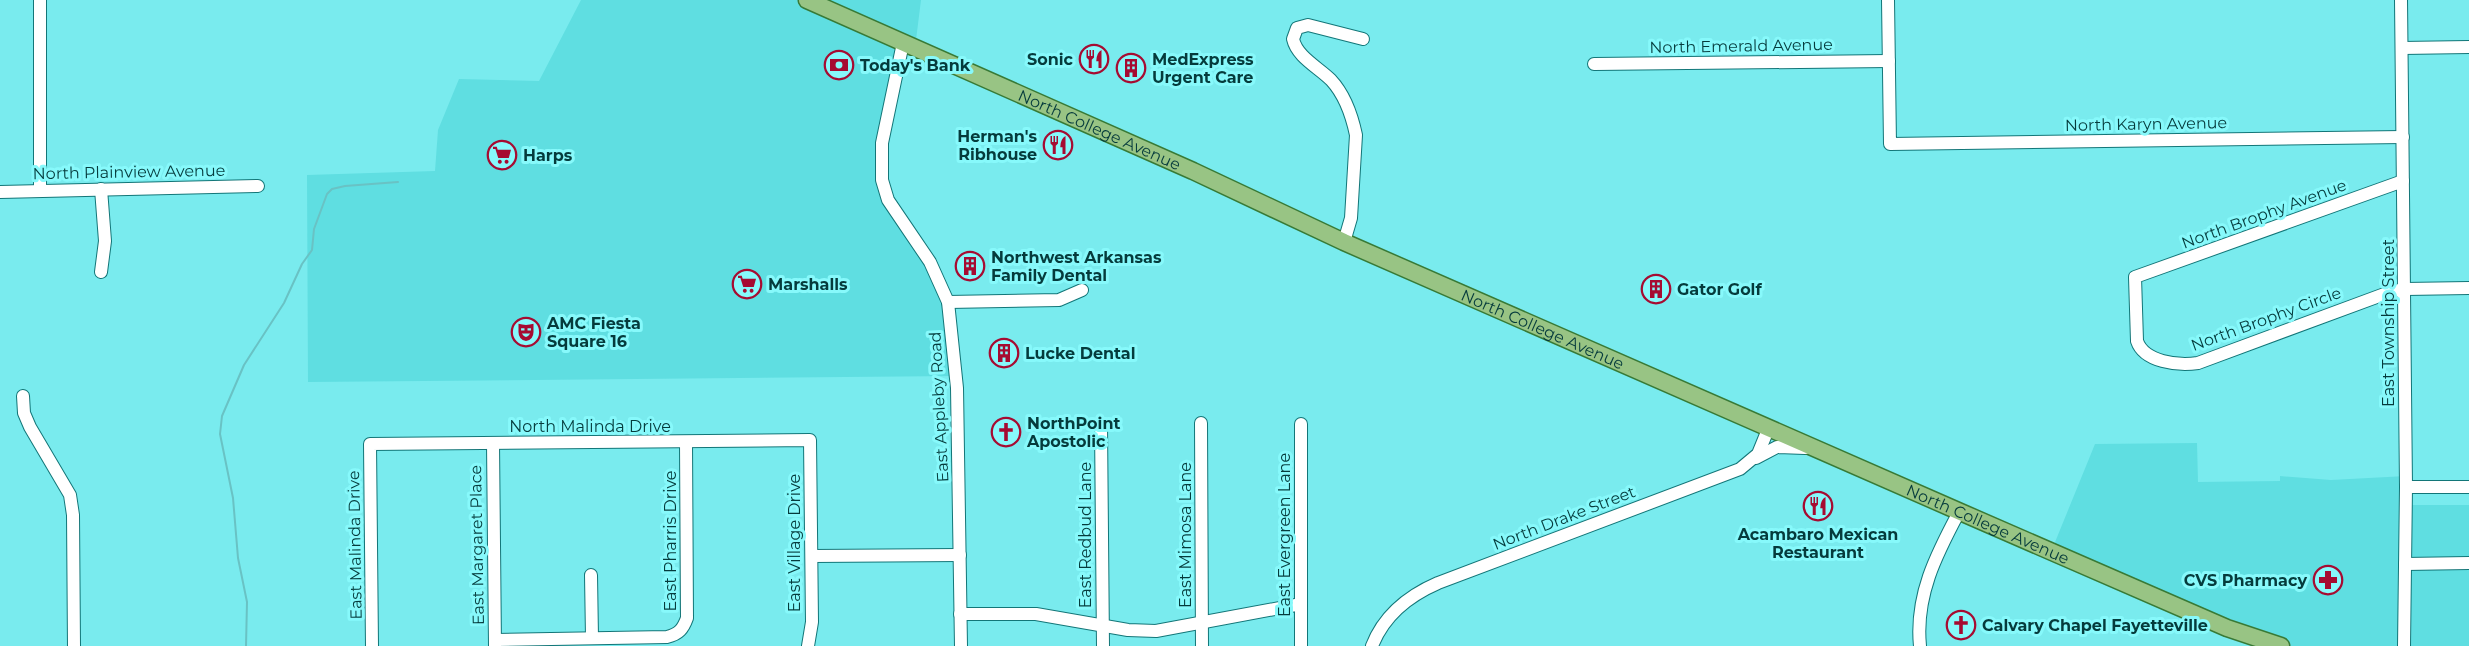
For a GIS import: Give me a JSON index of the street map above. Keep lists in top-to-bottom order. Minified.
{"streets":{"main road":["North College Avenue"],"street":["North Emerald Avenue","North Karyn Avenue","North Plainview Avenue","North Brophy Avenue","North Brophy Circle","East Township Street","East Appleby Road","North Malinda Drive","North Drake Street","East Redbud Lane","East Mimosa Lane","East Evergreen Lane","East Pharris Drive","East Village Drive","East Malinda Drive","East Margaret Place"]},"crossings":[["North Emerald Avenue","North Karyn Avenue"],["North Karyn Avenue","East Township Street"],["North College Avenue","East Appleby Road"],["North College Avenue","North Drake Street"],["North Brophy Avenue","North Brophy Circle"],["North Brophy Avenue","East Township Street"],["North Brophy Circle","East Township Street"],["North Malinda Drive","East Pharris Drive"],["North Malinda Drive","East Village Drive"],["North Malinda Drive","East Malinda Drive"],["North Malinda Drive","East Margaret Place"],["East Pharris Drive","East Margaret Place"]],"places":{"restaurant":["Sonic","Herman's Ribhouse","Acambaro Mexican Restaurant"],"bank":["Today's Bank"],"building":["MedExpress Urgent Care","Northwest Arkansas Family Dental","Gator Golf","Lucke Dental"],"supermarket":["Harps","Marshalls"],"theatre":["AMC Fiesta Square 16"],"church":["NorthPoint Apostolic","Calvary Chapel Fayetteville"],"pharmacy":["CVS Pharmacy"]}}
